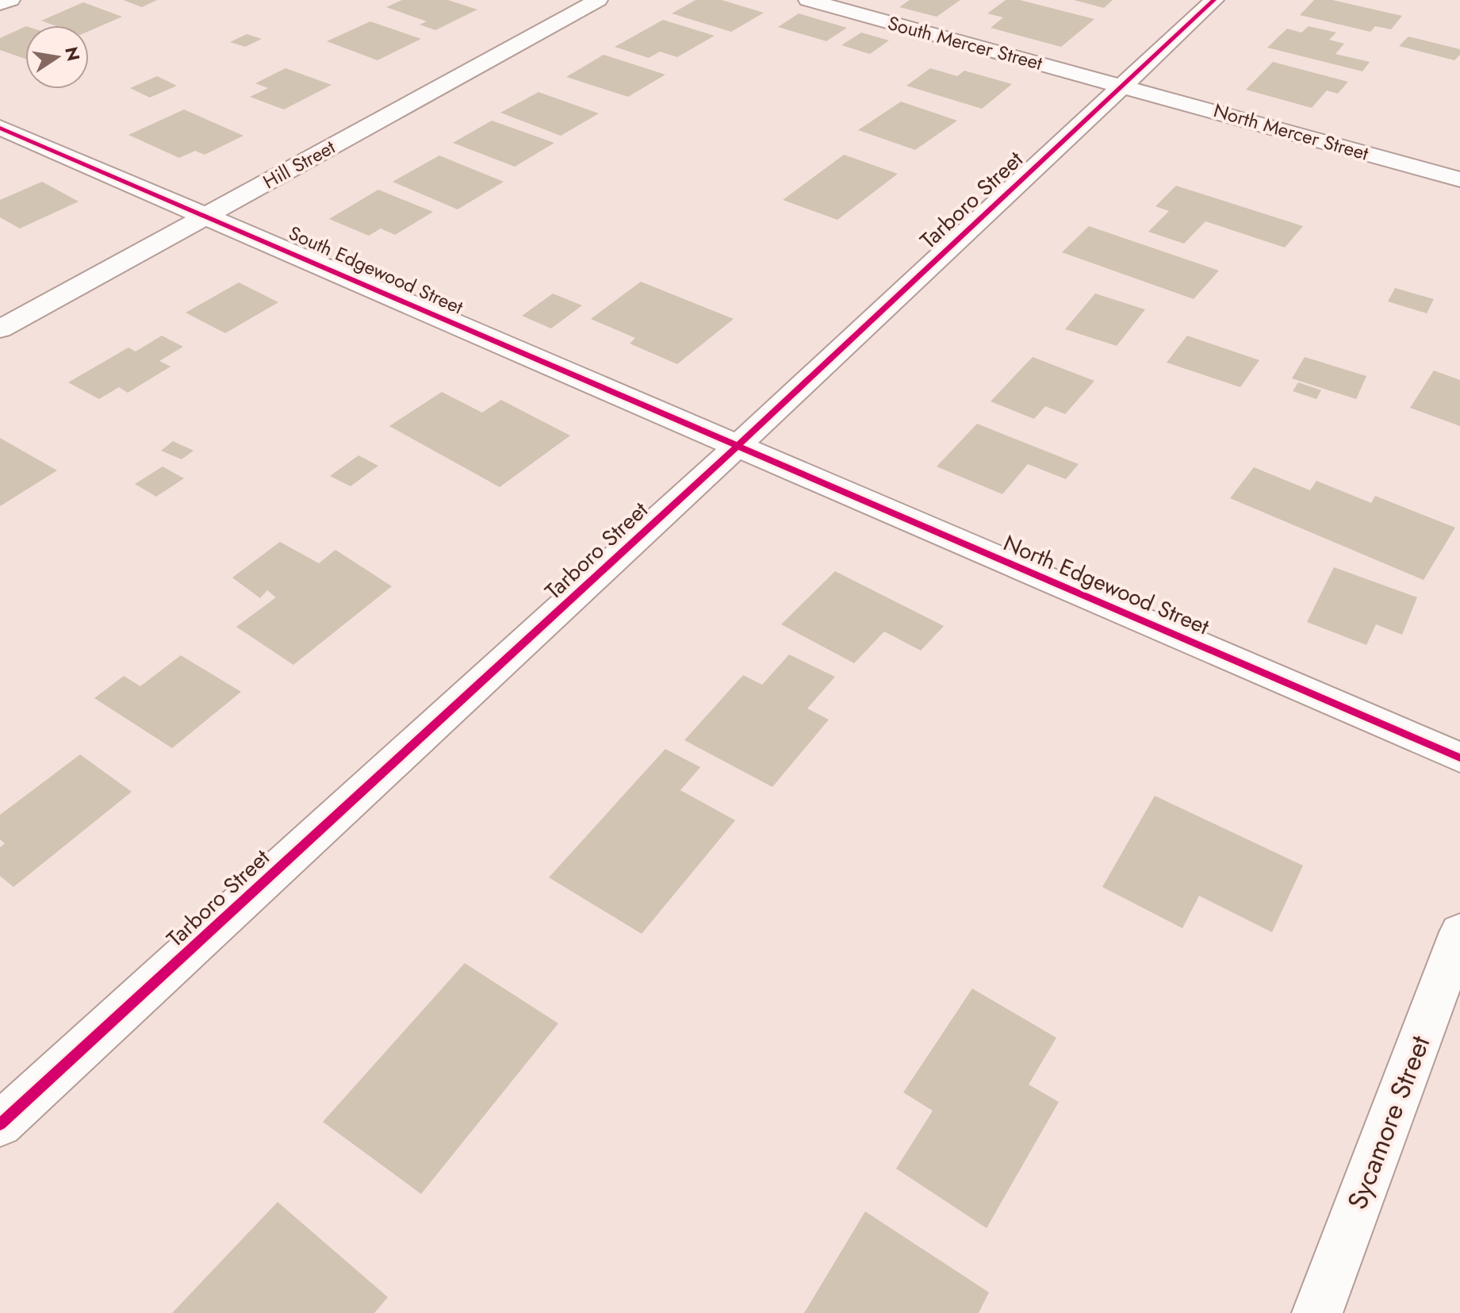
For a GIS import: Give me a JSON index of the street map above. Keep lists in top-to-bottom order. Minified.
{"streets":{"street":["South Mercer Street","North Mercer Street","Hill Street","Tarboro Street","South Edgewood Street","North Edgewood Street","Sycamore Street"]},"crossings":[["South Mercer Street","North Mercer Street"],["South Mercer Street","Tarboro Street"],["North Mercer Street","Tarboro Street"],["Hill Street","South Edgewood Street"],["Tarboro Street","South Edgewood Street"],["Tarboro Street","North Edgewood Street"],["South Edgewood Street","North Edgewood Street"]],"north":"right"}
